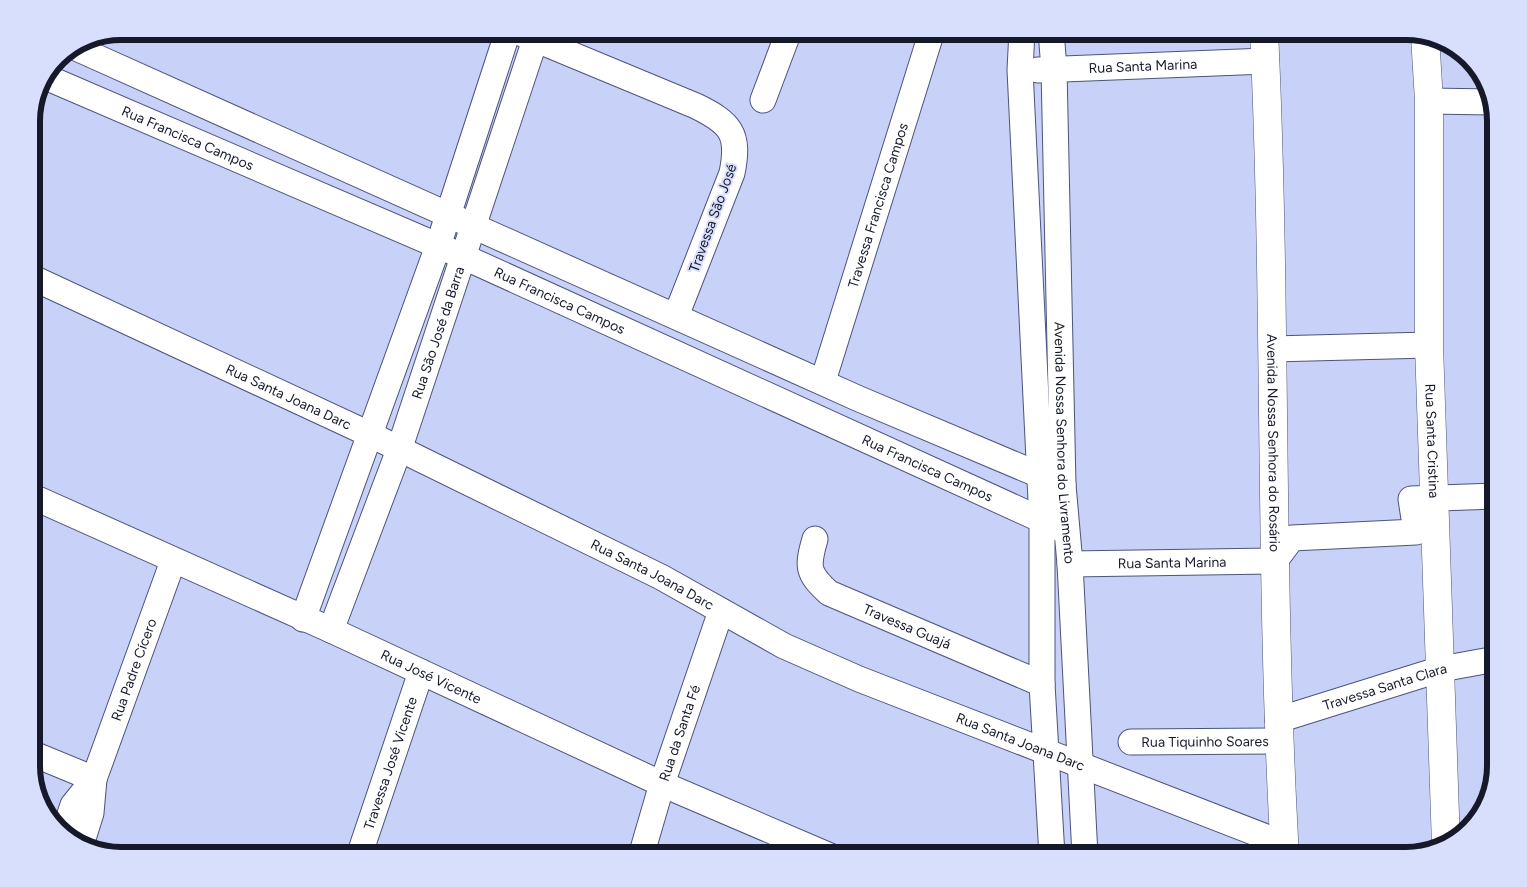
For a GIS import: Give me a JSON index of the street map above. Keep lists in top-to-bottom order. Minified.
{"streets":{"main road":["Rua Santa Cristina","Avenida Nossa Senhora do Rosário"],"street":["Rua Santa Marina","Rua Francisca Campos","Travessa Francisca Campos","Travessa São José","Rua São José da Barra","Rua Santa Joana Darc","Avenida Nossa Senhora do Livramento","Travessa Guajá","Rua Padre Cícero","Rua José Vicente","Travessa Santa Clara","Rua da Santa Fé","Rua Tiquinho Soares","Travessa José Vicente"]},"crossings":[["Rua Santa Marina","Avenida Nossa Senhora do Livramento"],["Rua Santa Marina","Avenida Nossa Senhora do Rosário"],["Rua Francisca Campos","Rua São José da Barra"],["Rua Francisca Campos","Avenida Nossa Senhora do Livramento"],["Rua São José da Barra","Rua Santa Joana Darc"],["Rua São José da Barra","Rua José Vicente"],["Rua Santa Joana Darc","Avenida Nossa Senhora do Livramento"],["Rua Santa Joana Darc","Rua da Santa Fé"],["Rua Santa Cristina","Travessa Santa Clara"],["Avenida Nossa Senhora do Livramento","Travessa Guajá"],["Avenida Nossa Senhora do Rosário","Travessa Santa Clara"],["Avenida Nossa Senhora do Rosário","Rua Tiquinho Soares"],["Rua Padre Cícero","Rua José Vicente"],["Rua José Vicente","Rua da Santa Fé"],["Rua José Vicente","Travessa José Vicente"],["Travessa Santa Clara","Rua Tiquinho Soares"]]}
